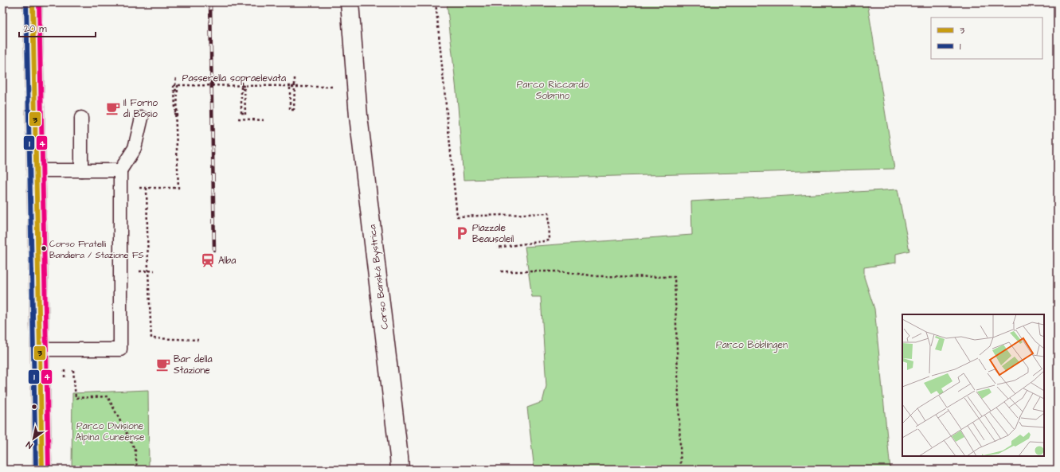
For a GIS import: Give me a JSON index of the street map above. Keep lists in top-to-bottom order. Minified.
{"streets":{"street":["Corso Banská Bystrica"],"path":["Passerella sopraelevata"]},"parks":["Parco Riccardo Sobrino","Parco Böblingen","Parco Divisione Alpina Cuneense"],"places":{"cafe":["Il Forno di Bosio","Bar della Stazione"],"parking":["Piazzale Beausoleil"],"other":["Corso Fratelli Bandiera / Stazione FS"],"station":["Alba"]},"lines":["transit line 3","transit line 1","transit line 4"],"legend":["3","1"],"scale_bar":"20 m","north":"bottom left"}
